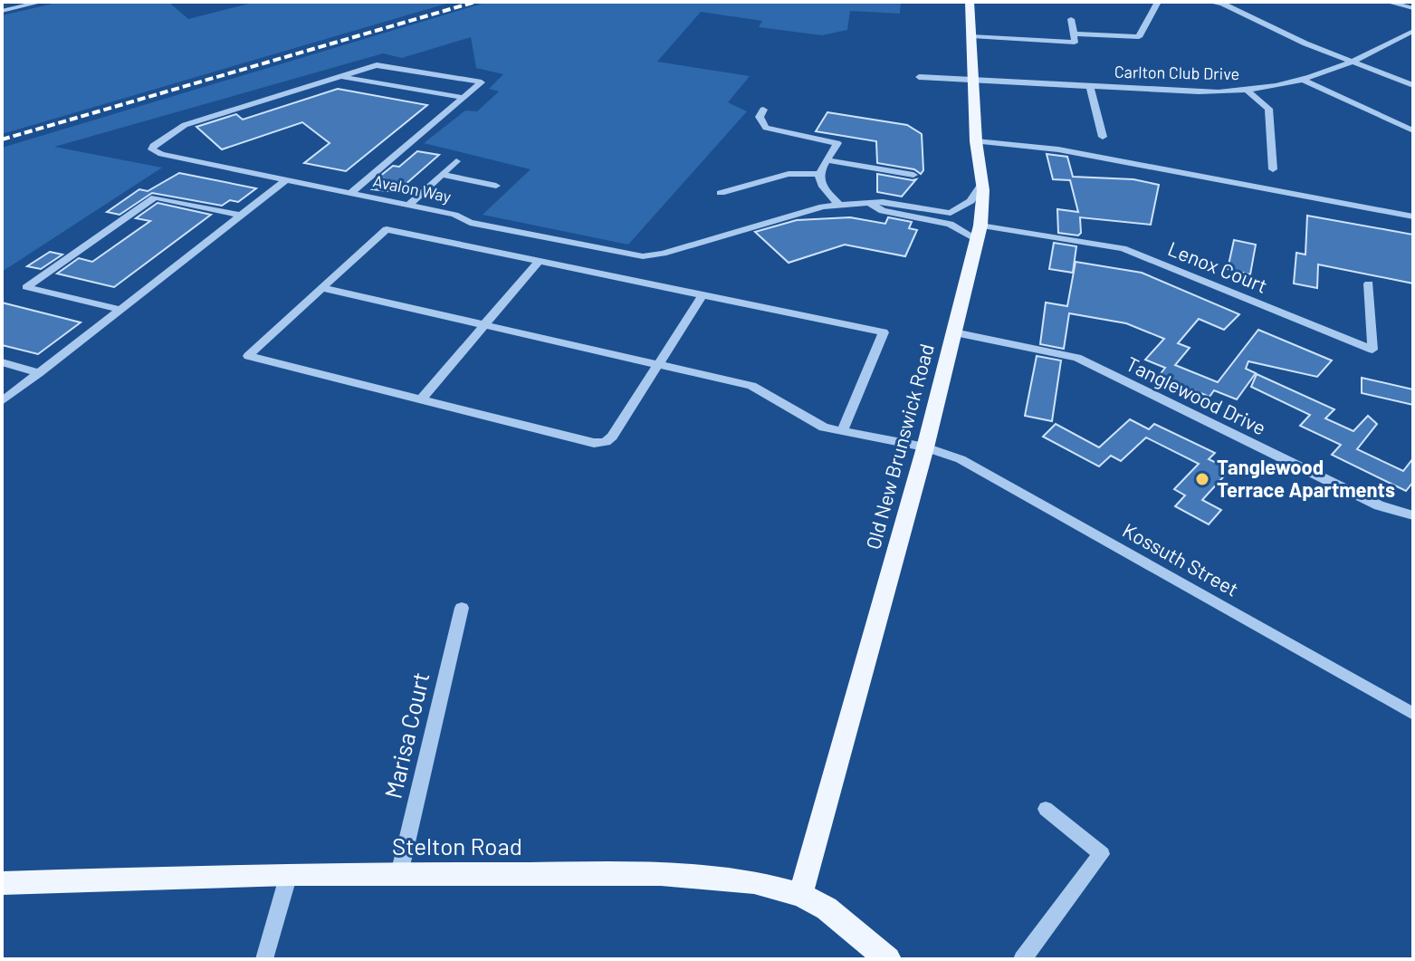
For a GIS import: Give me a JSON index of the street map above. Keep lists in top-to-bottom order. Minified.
{"streets":{"main road":["Old New Brunswick Road","Stelton Road"],"street":["Carlton Club Drive","Avalon Way","Lenox Court","Tanglewood Drive","Kossuth Street","Marisa Court"]},"crossings":[["Carlton Club Drive","Old New Brunswick Road"],["Avalon Way","Lenox Court"],["Avalon Way","Old New Brunswick Road"],["Lenox Court","Old New Brunswick Road"],["Tanglewood Drive","Old New Brunswick Road"],["Old New Brunswick Road","Kossuth Street"],["Old New Brunswick Road","Stelton Road"],["Marisa Court","Stelton Road"]],"places":["Tanglewood Terrace Apartments"]}
